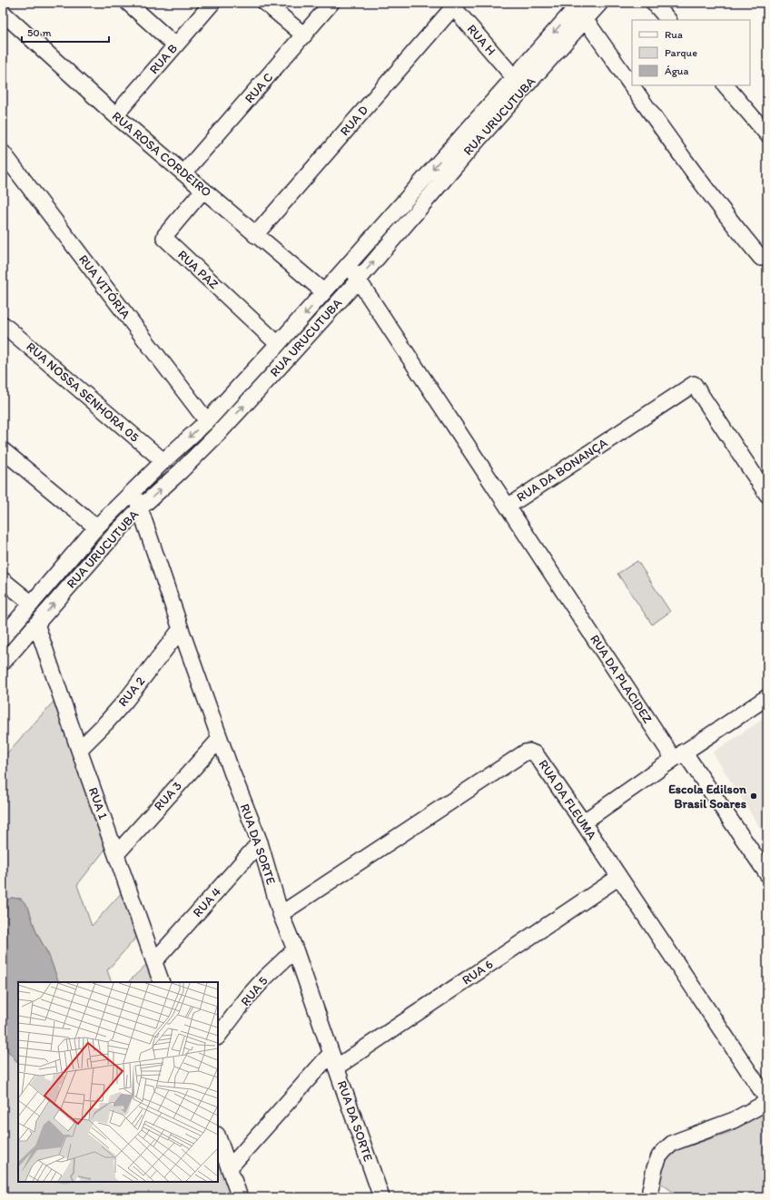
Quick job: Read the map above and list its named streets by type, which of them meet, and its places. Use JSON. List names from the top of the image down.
{
  "streets": {
    "street": [
      "RUA H",
      "RUA B",
      "RUA C",
      "RUA URUCUTUBA",
      "RUA D",
      "RUA ROSA CORDEIRO",
      "RUA PAZ",
      "RUA VITÓRIA",
      "RUA NOSSA SENHORA 05",
      "RUA DA BONANÇA",
      "RUA DA PLACIDEZ",
      "RUA 2",
      "RUA 3",
      "RUA DA FLEUMA",
      "RUA 1",
      "RUA DA SORTE",
      "RUA 4",
      "RUA 6",
      "RUA 5"
    ]
  },
  "crossings": [
    ["RUA H", "RUA URUCUTUBA"],
    ["RUA H", "RUA D"],
    ["RUA B", "RUA ROSA CORDEIRO"],
    ["RUA C", "RUA ROSA CORDEIRO"],
    ["RUA URUCUTUBA", "RUA ROSA CORDEIRO"],
    ["RUA URUCUTUBA", "RUA PAZ"],
    ["RUA URUCUTUBA", "RUA VITÓRIA"],
    ["RUA URUCUTUBA", "RUA NOSSA SENHORA 05"],
    ["RUA URUCUTUBA", "RUA DA BONANÇA"],
    ["RUA URUCUTUBA", "RUA 1"],
    ["RUA URUCUTUBA", "RUA DA SORTE"],
    ["RUA D", "RUA ROSA CORDEIRO"],
    ["RUA ROSA CORDEIRO", "RUA PAZ"],
    ["RUA DA BONANÇA", "RUA DA PLACIDEZ"],
    ["RUA 2", "RUA 1"],
    ["RUA 2", "RUA DA SORTE"],
    ["RUA 3", "RUA 1"],
    ["RUA 3", "RUA DA SORTE"],
    ["RUA DA FLEUMA", "RUA DA SORTE"],
    ["RUA DA FLEUMA", "RUA 6"],
    ["RUA 1", "RUA 4"],
    ["RUA DA SORTE", "RUA 4"],
    ["RUA DA SORTE", "RUA 6"],
    ["RUA DA SORTE", "RUA 5"]
  ],
  "places": ["Escola Edilson Brasil Soares"],
  "legend": ["Rua", "Parque", "Água"],
  "scale_bar": "50 m"
}
